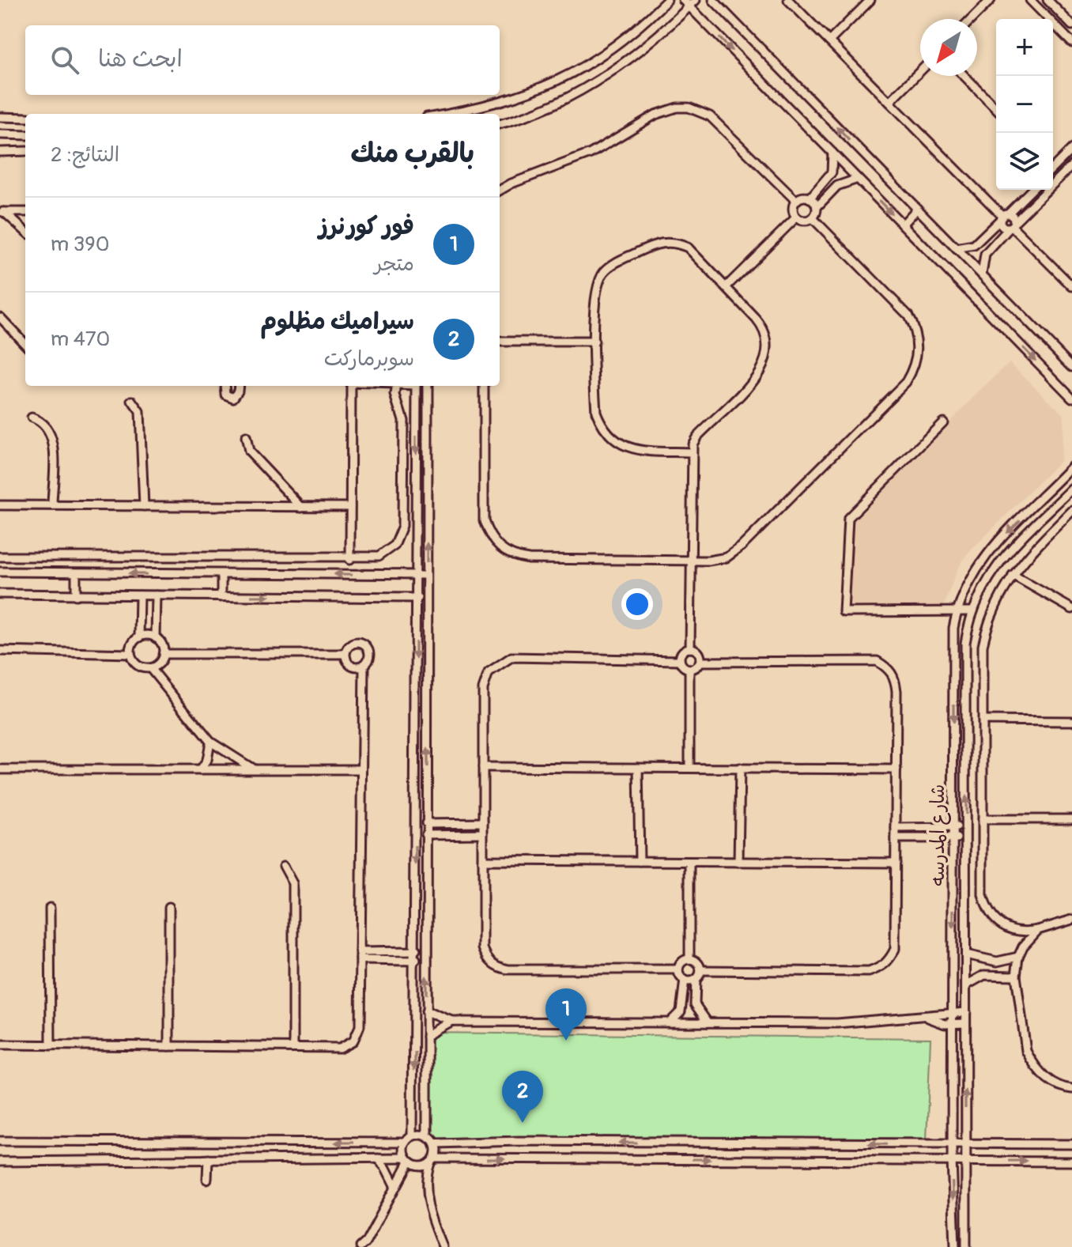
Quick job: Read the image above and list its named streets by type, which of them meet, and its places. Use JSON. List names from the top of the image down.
{
  "streets": {
    "street": ["شارع المدرسه"]
  },
  "north": "bottom left",
  "page": {
    "map_buttons": ["+", "−"],
    "search": "ابحث هنا",
    "heading": ["بالقرب منك", "النتائج: 2"],
    "list": [
      {
        "mark": "1",
        "name": "فور كورنرز",
        "note": "متجر",
        "value": "390 m"
      },
      {
        "mark": "2",
        "name": "سيراميك مظلوم",
        "note": "سوبرماركت",
        "value": "470 m"
      }
    ],
    "pins": ["1", "2"]
  }
}
